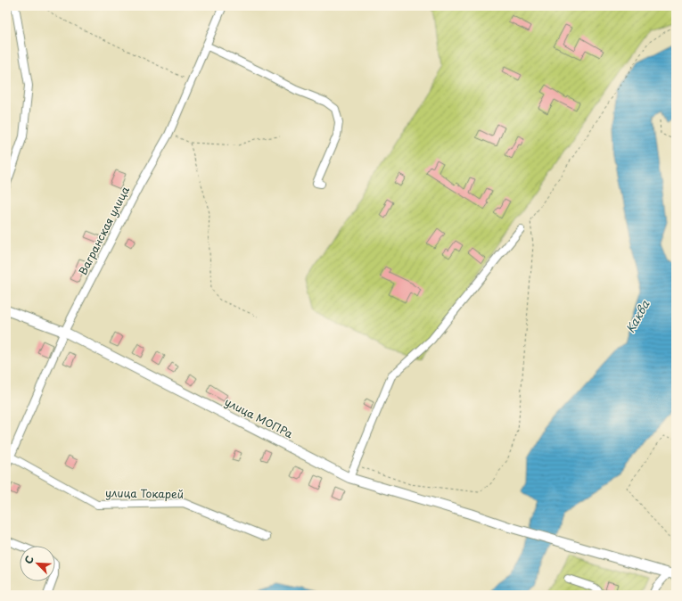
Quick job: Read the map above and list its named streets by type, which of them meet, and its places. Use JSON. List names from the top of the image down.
{
  "streets": {
    "main road": ["улица МОПРа"],
    "street": ["Вагранская улица", "улица Токарей"]
  },
  "crossings": [
    ["Вагранская улица", "улица МОПРа"],
    ["Вагранская улица", "улица Токарей"]
  ],
  "water": ["Каква"],
  "north": "top left"
}
